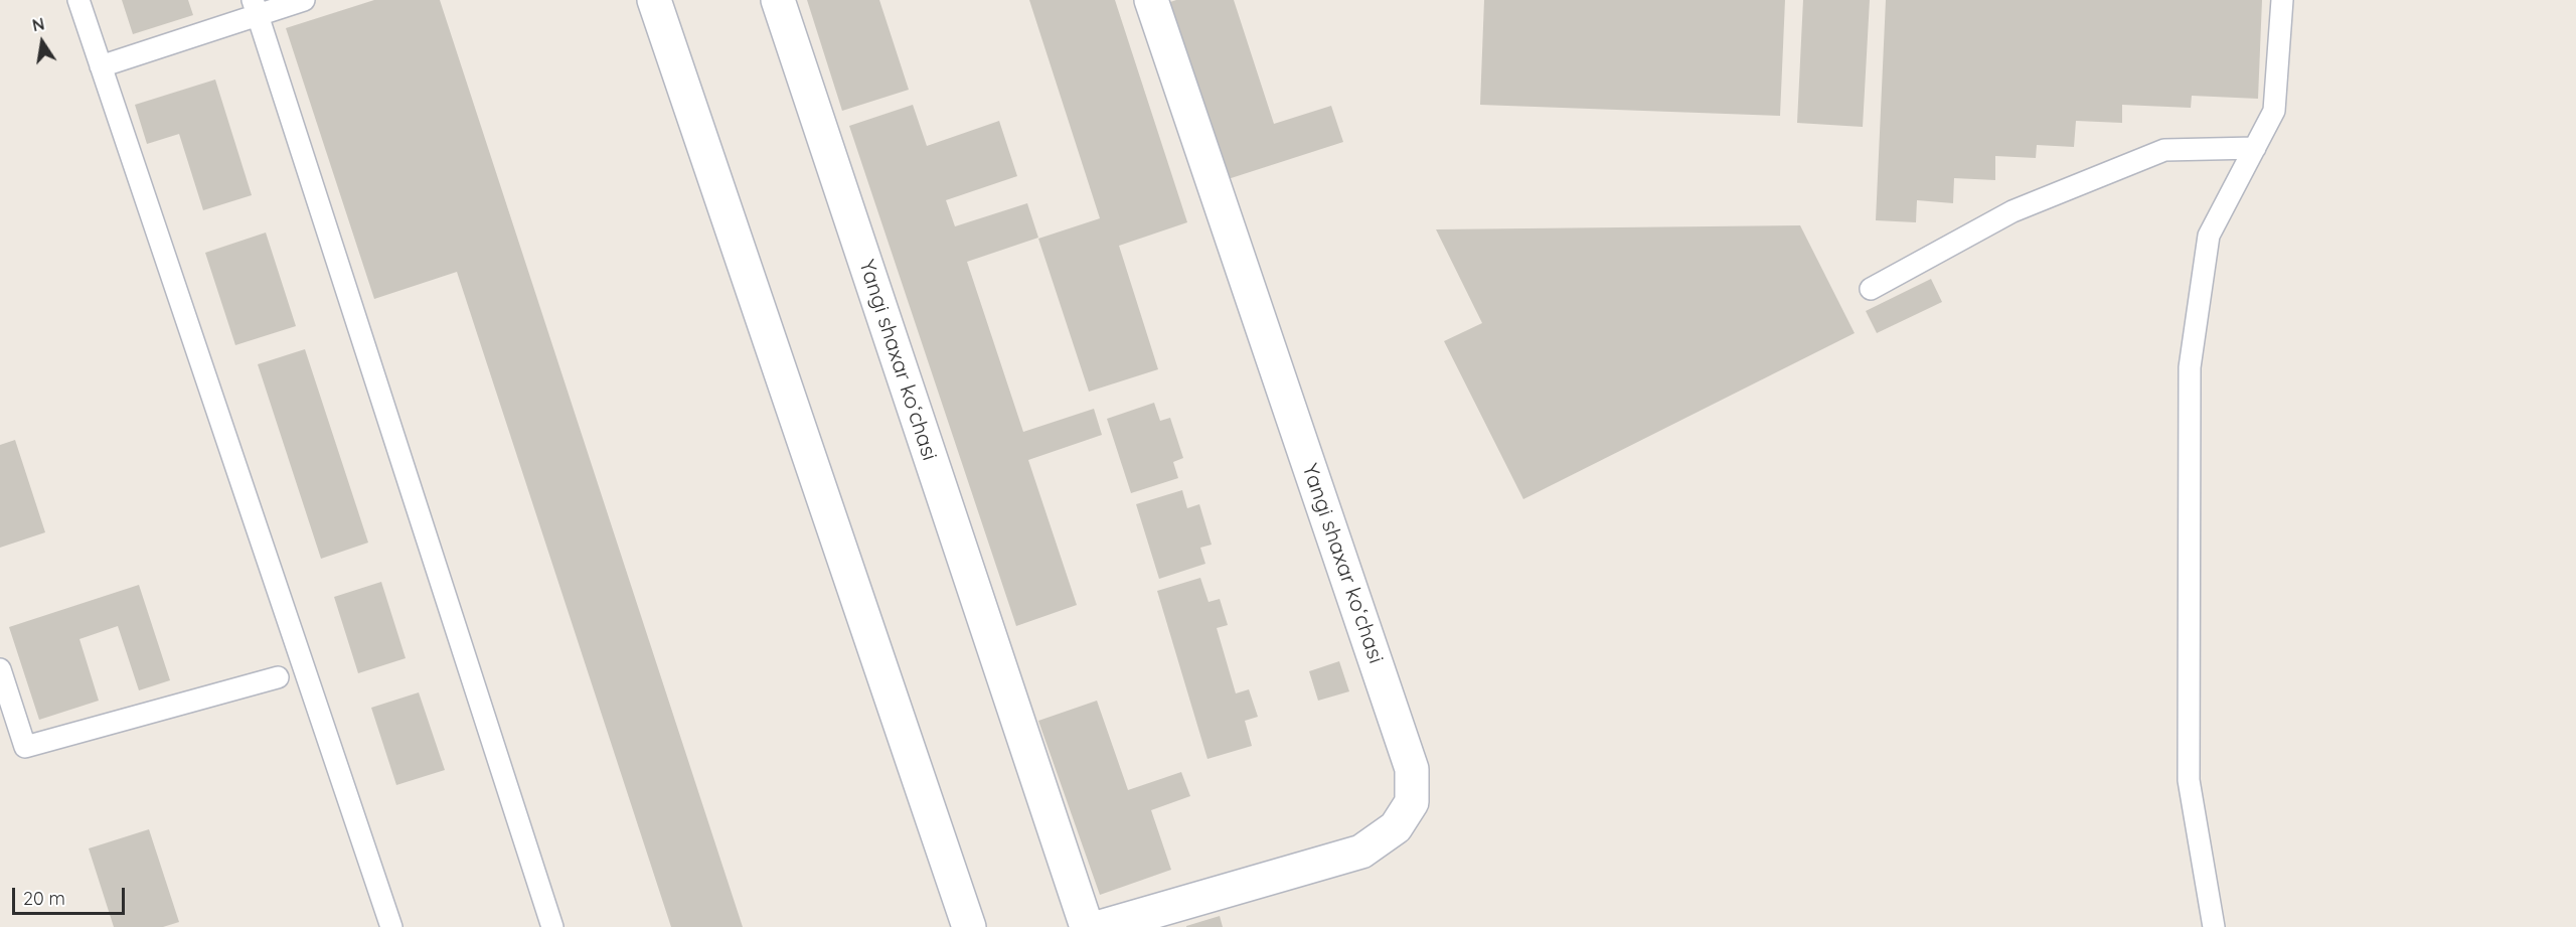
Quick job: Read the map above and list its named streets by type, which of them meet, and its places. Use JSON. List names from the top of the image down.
{
  "streets": {
    "street": ["Yangi shaxar koʻchasi"]
  },
  "scale_bar": "20 m",
  "north": "top"
}
